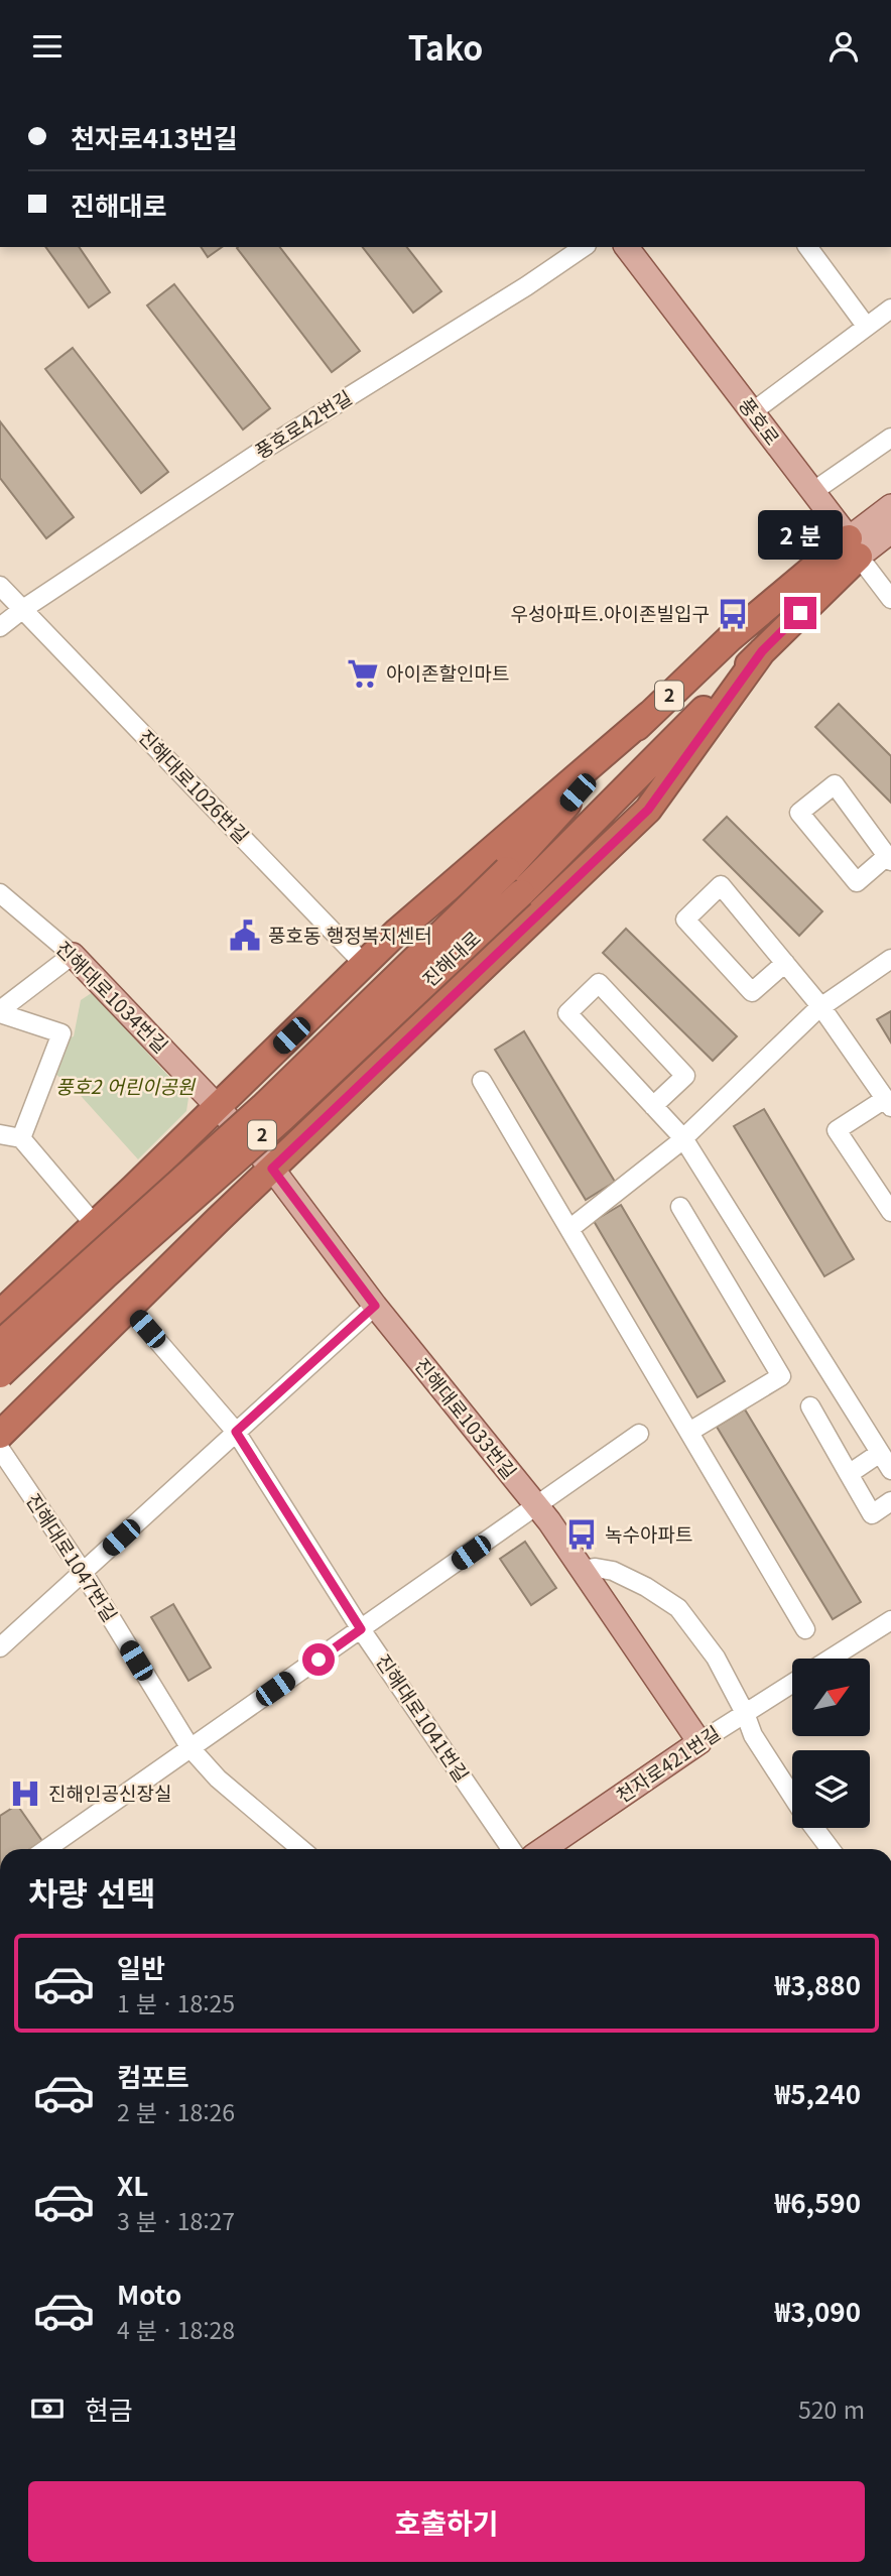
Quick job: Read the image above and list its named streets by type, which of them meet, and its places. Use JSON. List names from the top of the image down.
{
  "streets": {
    "highway": ["2", "진해대로"],
    "main road": [
      "풍호로",
      "진해대로1034번길",
      "진해대로1033번길",
      "천자로421번길"
    ],
    "street": [
      "풍호로42번길",
      "진해대로1026번길",
      "진해대로1047번길",
      "진해대로1041번길"
    ]
  },
  "crossings": [
    ["풍호로", "진해대로"],
    ["풍호로42번길", "진해대로1026번길"],
    ["진해대로1034번길", "진해대로1033번길"],
    ["진해대로1033번길", "천자로421번길"]
  ],
  "parks": ["풍호2 어린이공원"],
  "places": {
    "bus stop": ["우성아파트.아이존빌입구", "녹수아파트"],
    "supermarket": ["아이존할인마트"],
    "public building": ["풍호동 행정복지센터"],
    "hospital": ["진해인공신장실"]
  },
  "north": "top right",
  "page": {
    "header": "Tako",
    "banner": ["천자로413번길", "진해대로"],
    "bubble": "2 분",
    "heading": "차량 선택",
    "list": [
      {
        "name": "일반",
        "note": "1 분 · 18:25",
        "value": "₩3,880"
      },
      {
        "name": "컴포트",
        "note": "2 분 · 18:26",
        "value": "₩5,240"
      },
      {
        "name": "XL",
        "note": "3 분 · 18:27",
        "value": "₩6,590"
      },
      {
        "name": "Moto",
        "note": "4 분 · 18:28",
        "value": "₩3,090"
      }
    ],
    "pay": ["현금", "520 m"],
    "buttons": "호출하기"
  }
}
